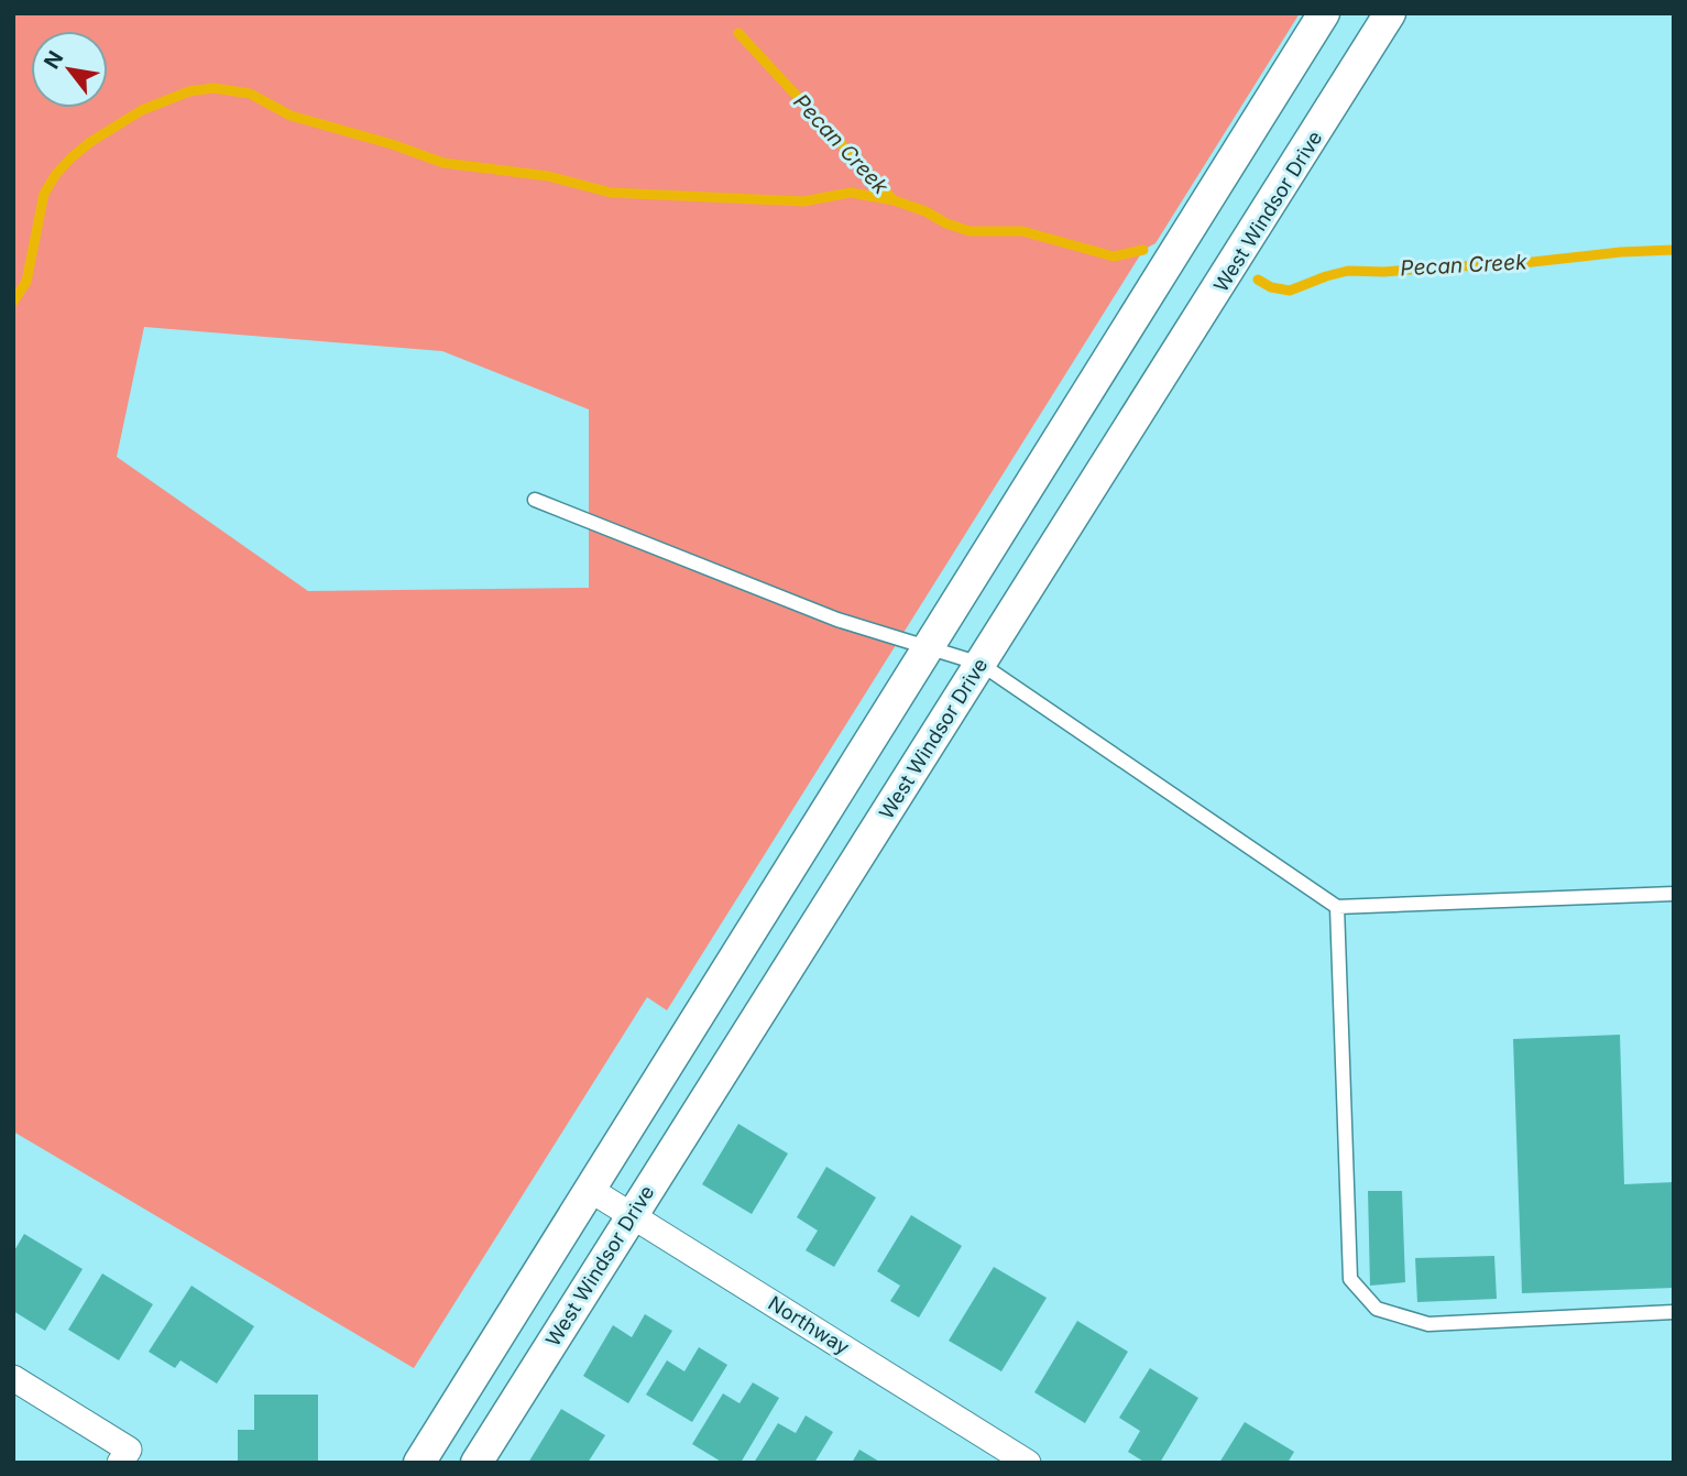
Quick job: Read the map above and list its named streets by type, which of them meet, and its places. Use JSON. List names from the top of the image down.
{
  "streets": {
    "street": ["West Windsor Drive", "Northway"]
  },
  "crossings": [
    ["West Windsor Drive", "Northway"]
  ],
  "water": ["Pecan Creek"],
  "north": "top left"
}
